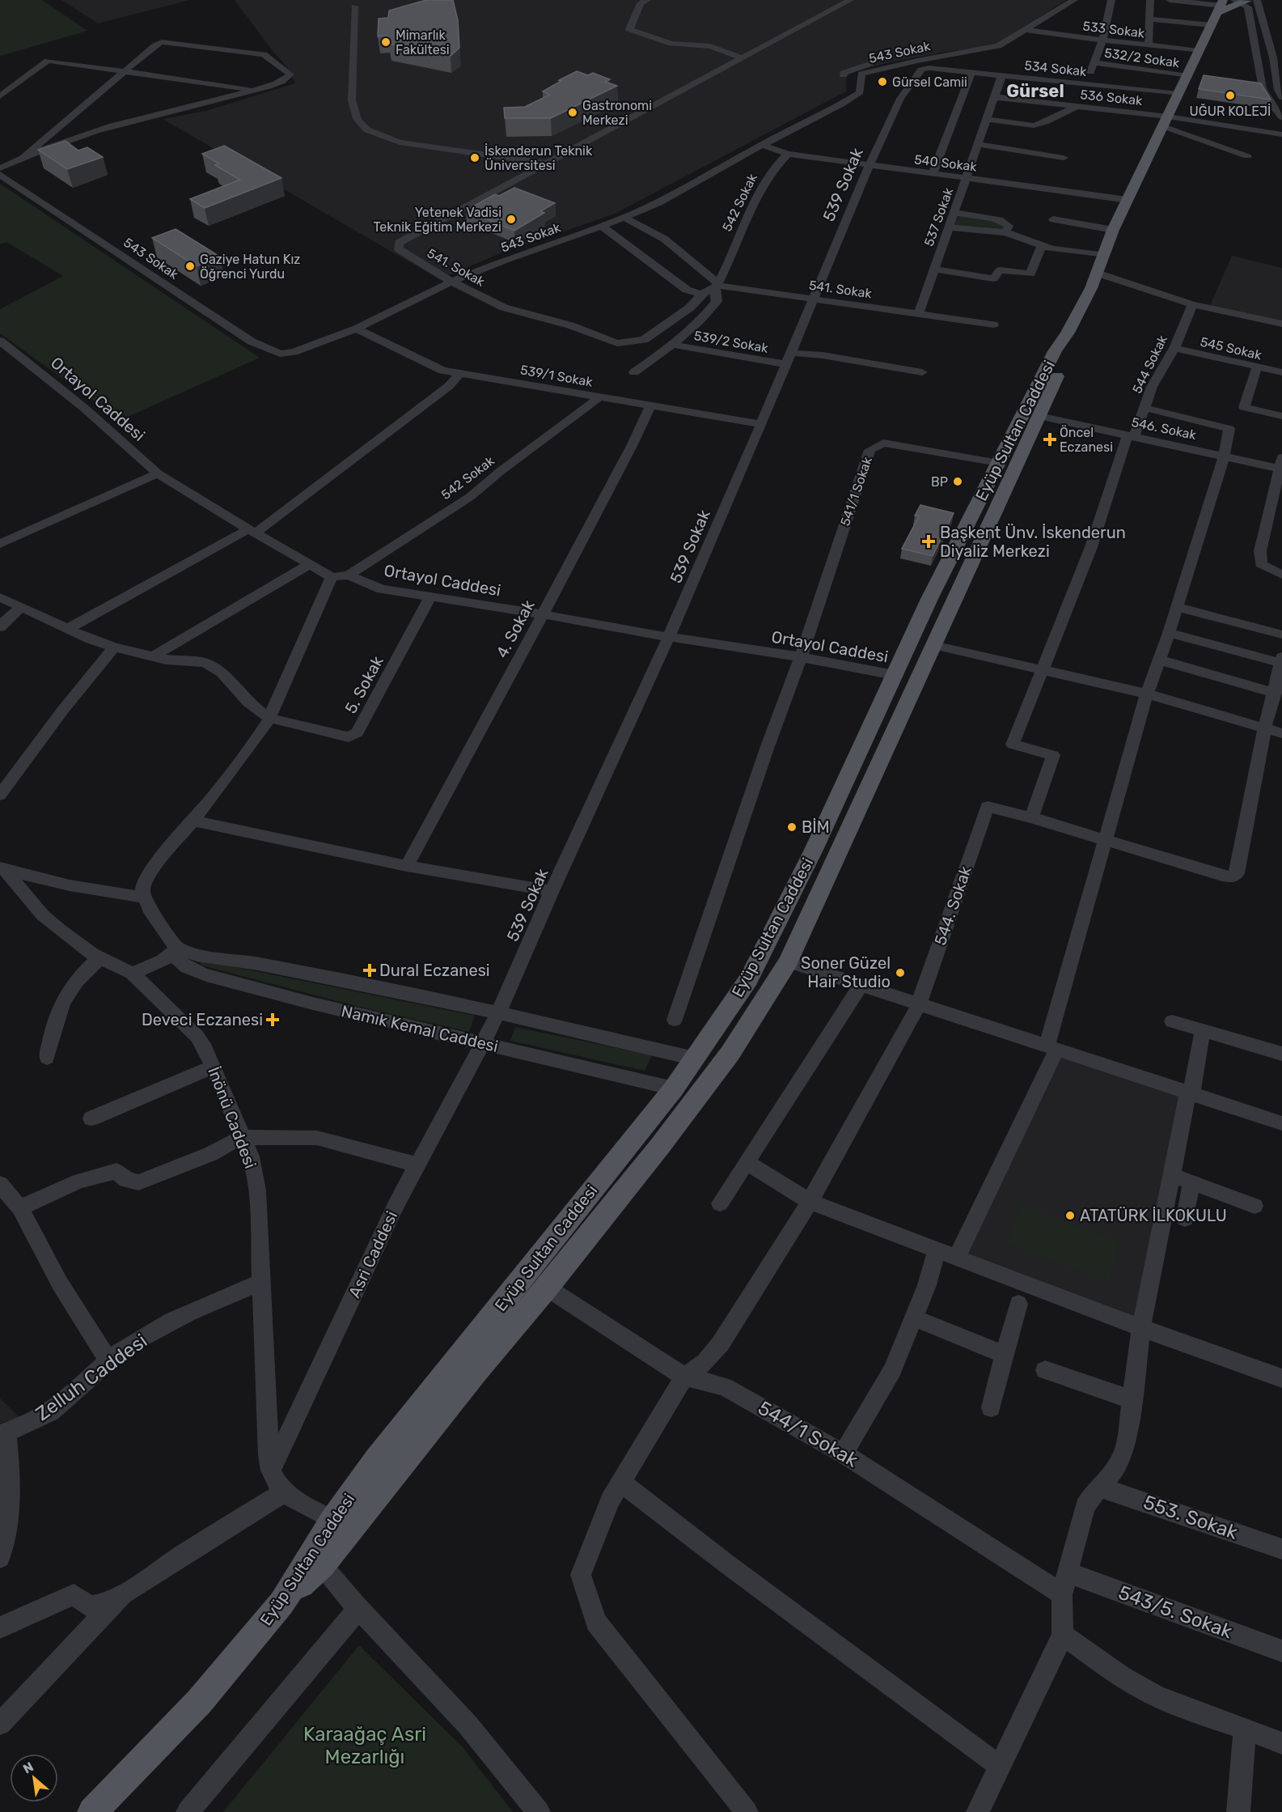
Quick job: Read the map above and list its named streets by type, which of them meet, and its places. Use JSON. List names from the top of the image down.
{
  "streets": {
    "main road": ["Eyüp Sultan Caddesi"],
    "street": [
      "533 Sokak",
      "543 Sokak",
      "532/2 Sokak",
      "534 Sokak",
      "536 Sokak",
      "540 Sokak",
      "539 Sokak",
      "542 Sokak",
      "537 Sokak",
      "541. Sokak",
      "539/2 Sokak",
      "545 Sokak",
      "544 Sokak",
      "539/1 Sokak",
      "Ortayol Caddesi",
      "546. Sokak",
      "541/1 Sokak",
      "4. Sokak",
      "5. Sokak",
      "544. Sokak",
      "Namık Kemal Caddesi",
      "İnönü Caddesi",
      "Asri Caddesi",
      "Zelluh Caddesi",
      "544/1 Sokak",
      "553. Sokak",
      "543/5. Sokak"
    ]
  },
  "crossings": [
    ["533 Sokak", "543 Sokak"],
    ["533 Sokak", "Eyüp Sultan Caddesi"],
    ["543 Sokak", "534 Sokak"],
    ["543 Sokak", "540 Sokak"],
    ["543 Sokak", "539 Sokak"],
    ["543 Sokak", "541. Sokak"],
    ["543 Sokak", "539/1 Sokak"],
    ["532/2 Sokak", "Eyüp Sultan Caddesi"],
    ["534 Sokak", "539 Sokak"],
    ["534 Sokak", "537 Sokak"],
    ["534 Sokak", "Eyüp Sultan Caddesi"],
    ["536 Sokak", "537 Sokak"],
    ["536 Sokak", "Eyüp Sultan Caddesi"],
    ["540 Sokak", "539 Sokak"],
    ["540 Sokak", "542 Sokak"],
    ["540 Sokak", "537 Sokak"],
    ["540 Sokak", "Eyüp Sultan Caddesi"],
    ["539 Sokak", "541. Sokak"],
    ["539 Sokak", "539/2 Sokak"],
    ["539 Sokak", "539/1 Sokak"],
    ["539 Sokak", "Ortayol Caddesi"],
    ["539 Sokak", "Namık Kemal Caddesi"],
    ["539 Sokak", "Asri Caddesi"],
    ["542 Sokak", "541. Sokak"],
    ["542 Sokak", "539/2 Sokak"],
    ["542 Sokak", "539/1 Sokak"],
    ["542 Sokak", "Ortayol Caddesi"],
    ["537 Sokak", "541. Sokak"],
    ["545 Sokak", "544 Sokak"],
    ["544 Sokak", "546. Sokak"],
    ["539/1 Sokak", "4. Sokak"],
    ["Ortayol Caddesi", "Eyüp Sultan Caddesi"],
    ["Ortayol Caddesi", "541/1 Sokak"],
    ["Ortayol Caddesi", "4. Sokak"],
    ["Ortayol Caddesi", "5. Sokak"],
    ["Eyüp Sultan Caddesi", "541/1 Sokak"],
    ["Eyüp Sultan Caddesi", "Namık Kemal Caddesi"],
    ["Eyüp Sultan Caddesi", "İnönü Caddesi"],
    ["544. Sokak", "544/1 Sokak"],
    ["Namık Kemal Caddesi", "Asri Caddesi"],
    ["İnönü Caddesi", "Asri Caddesi"],
    ["İnönü Caddesi", "Zelluh Caddesi"]
  ],
  "districts": ["Gürsel"],
  "parks": ["Karaağaç Asri Mezarlığı"],
  "places": {
    "other": [
      "Mimarlık Fakültesi",
      "Gürsel Camii",
      "UĞUR KOLEJİ",
      "Gastronomi Merkezi",
      "İskenderun Teknik Üniversitesi",
      "Yetenek Vadisi Teknik Eğitim Merkezi",
      "Gaziye Hatun Kız Öğrenci Yurdu",
      "BP",
      "BİM",
      "Soner Güzel Hair Studio",
      "ATATÜRK İLKOKULU"
    ],
    "health": [
      "Öncel Eczanesi",
      "Başkent Ünv. İskenderun Diyaliz Merkezi",
      "Dural Eczanesi",
      "Deveci Eczanesi"
    ]
  },
  "north": "top left"
}
